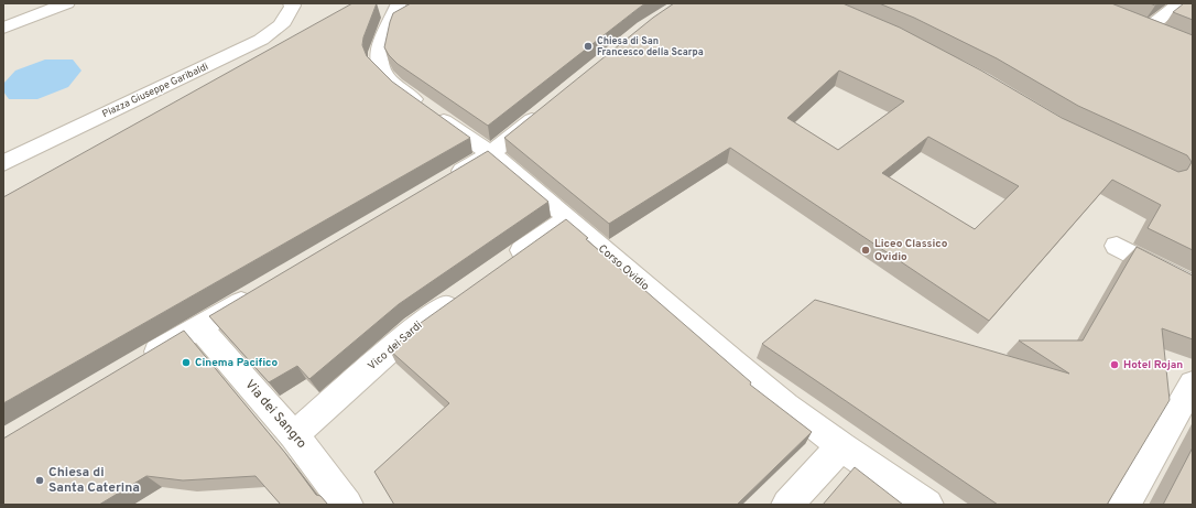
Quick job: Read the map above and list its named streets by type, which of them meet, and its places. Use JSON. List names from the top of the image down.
{
  "streets": {
    "street": [
      "Piazza Giuseppe Garibaldi",
      "Corso Ovidio",
      "Vico dei Sardi",
      "Via dei Sangro"
    ]
  },
  "crossings": [
    ["Vico dei Sardi", "Via dei Sangro"]
  ],
  "places": [
    "Chiesa di San Francesco della Scarpa",
    "Liceo Classico Ovidio",
    "Cinema Pacifico",
    "Hotel Rojan",
    "Chiesa di Santa Caterina"
  ]
}
